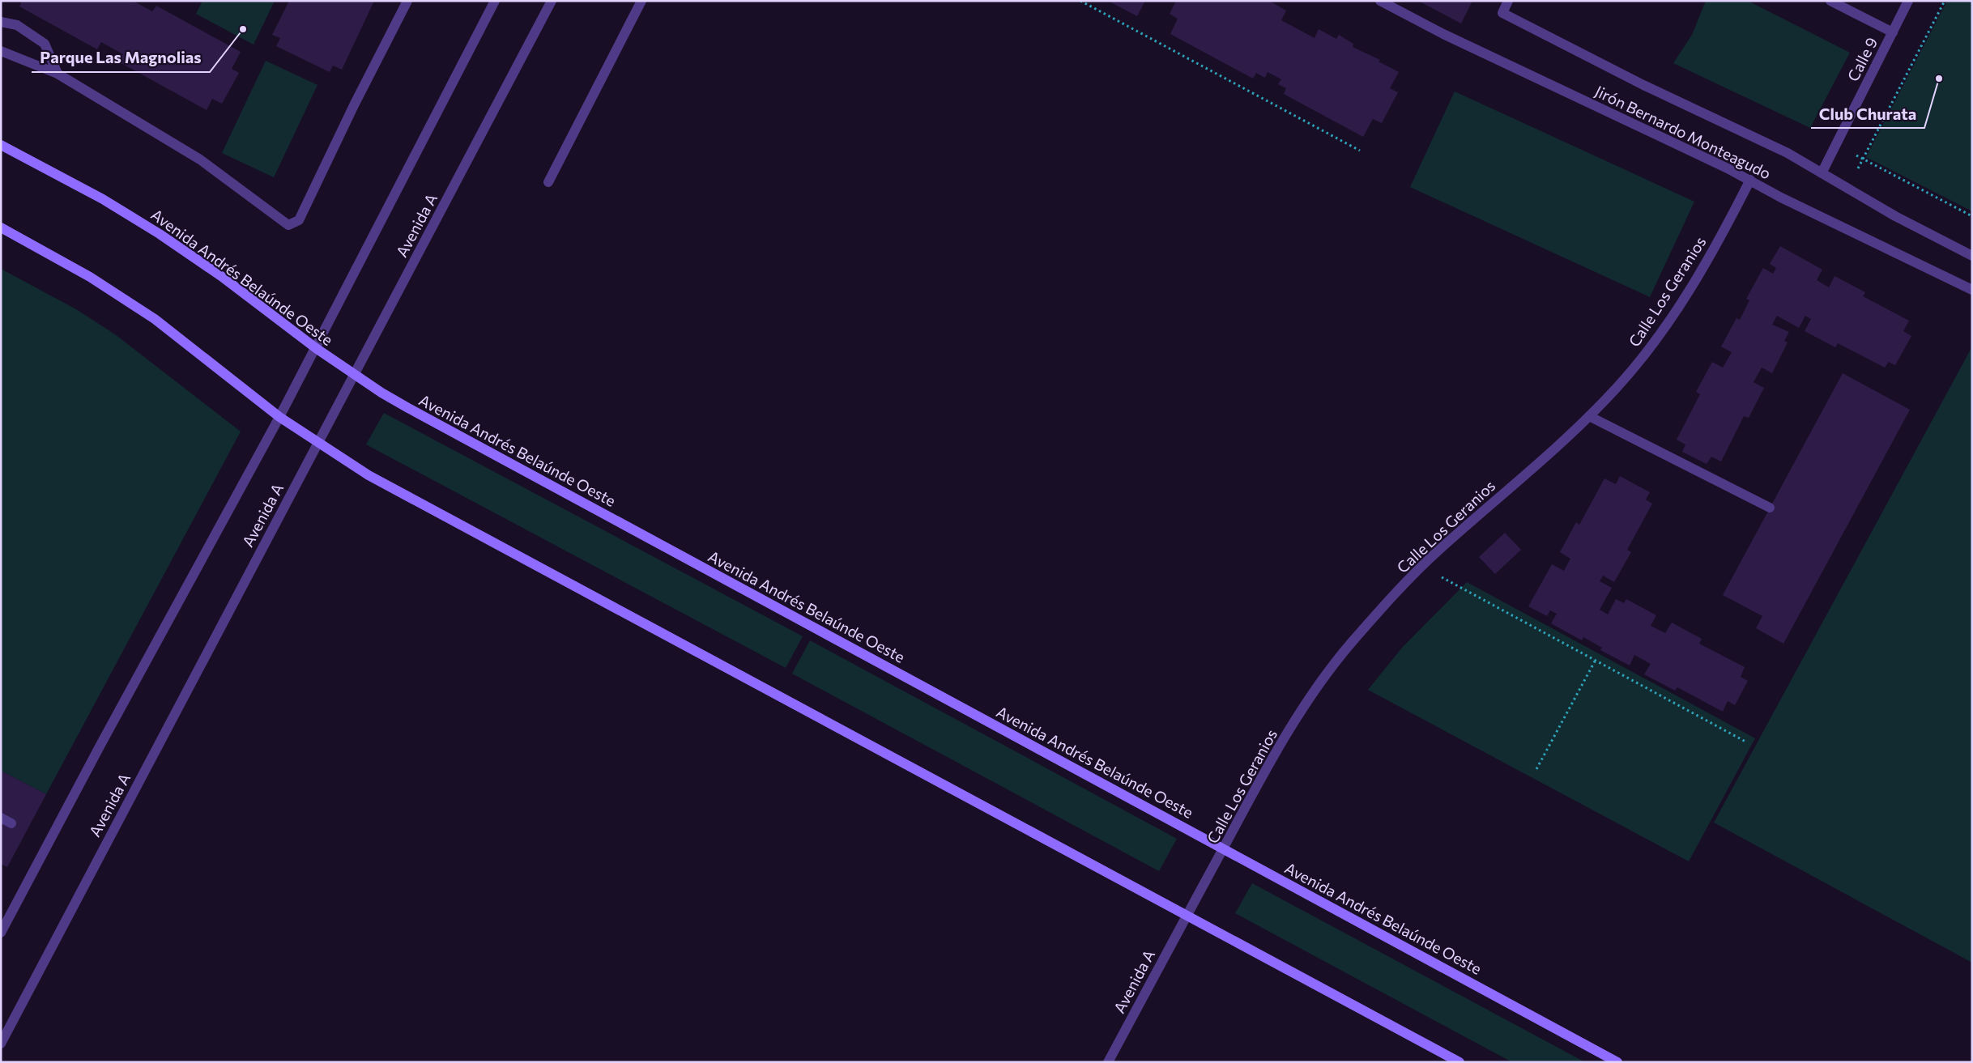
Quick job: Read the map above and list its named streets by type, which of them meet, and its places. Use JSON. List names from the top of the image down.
{
  "streets": {
    "street": [
      "Calle 9",
      "Jirón Bernardo Monteagudo",
      "Avenida A",
      "Avenida Andrés Belaúnde Oeste",
      "Calle Los Geranios"
    ]
  },
  "crossings": [
    ["Calle 9", "Jirón Bernardo Monteagudo"],
    ["Jirón Bernardo Monteagudo", "Calle Los Geranios"],
    ["Avenida A", "Avenida Andrés Belaúnde Oeste"],
    ["Avenida A", "Calle Los Geranios"],
    ["Avenida Andrés Belaúnde Oeste", "Calle Los Geranios"]
  ],
  "places": ["Parque Las Magnolias", "Club Churata"]
}
